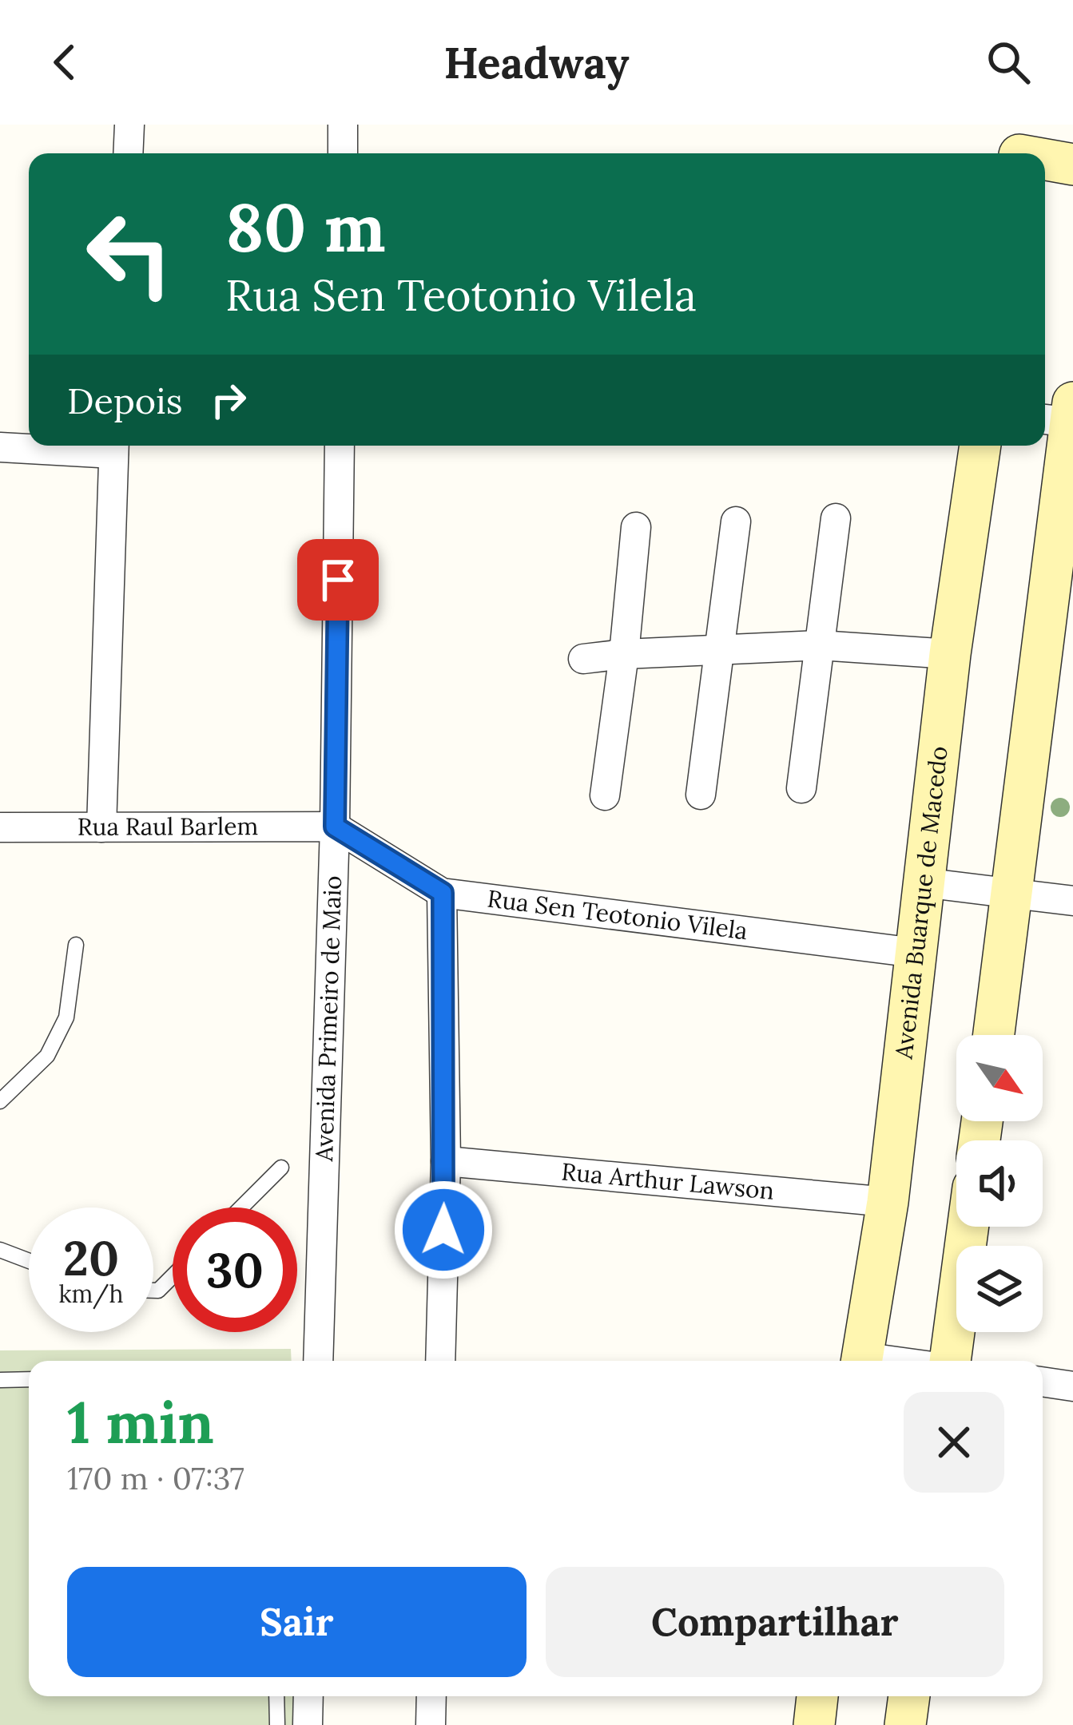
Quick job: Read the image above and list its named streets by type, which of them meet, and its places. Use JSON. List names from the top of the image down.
{
  "streets": {
    "main road": ["Avenida Buarque de Macedo"],
    "street": [
      "Rua Raul Barlem",
      "Rua Sen Teotonio Vilela",
      "Avenida Primeiro de Maio",
      "Rua Arthur Lawson"
    ]
  },
  "crossings": [
    ["Rua Raul Barlem", "Rua Sen Teotonio Vilela"],
    ["Rua Raul Barlem", "Avenida Primeiro de Maio"],
    ["Avenida Buarque de Macedo", "Rua Sen Teotonio Vilela"],
    ["Avenida Buarque de Macedo", "Rua Arthur Lawson"],
    ["Rua Sen Teotonio Vilela", "Avenida Primeiro de Maio"]
  ],
  "north": "bottom right",
  "page": {
    "header": "Headway",
    "turn": ["80 m", "Rua Sen Teotonio Vilela"],
    "then": "Depois",
    "speed": "20 km/h",
    "limit": "30",
    "heading": ["1 min", "170 m · 07:37"],
    "buttons": ["Sair", "Compartilhar"]
  }
}
